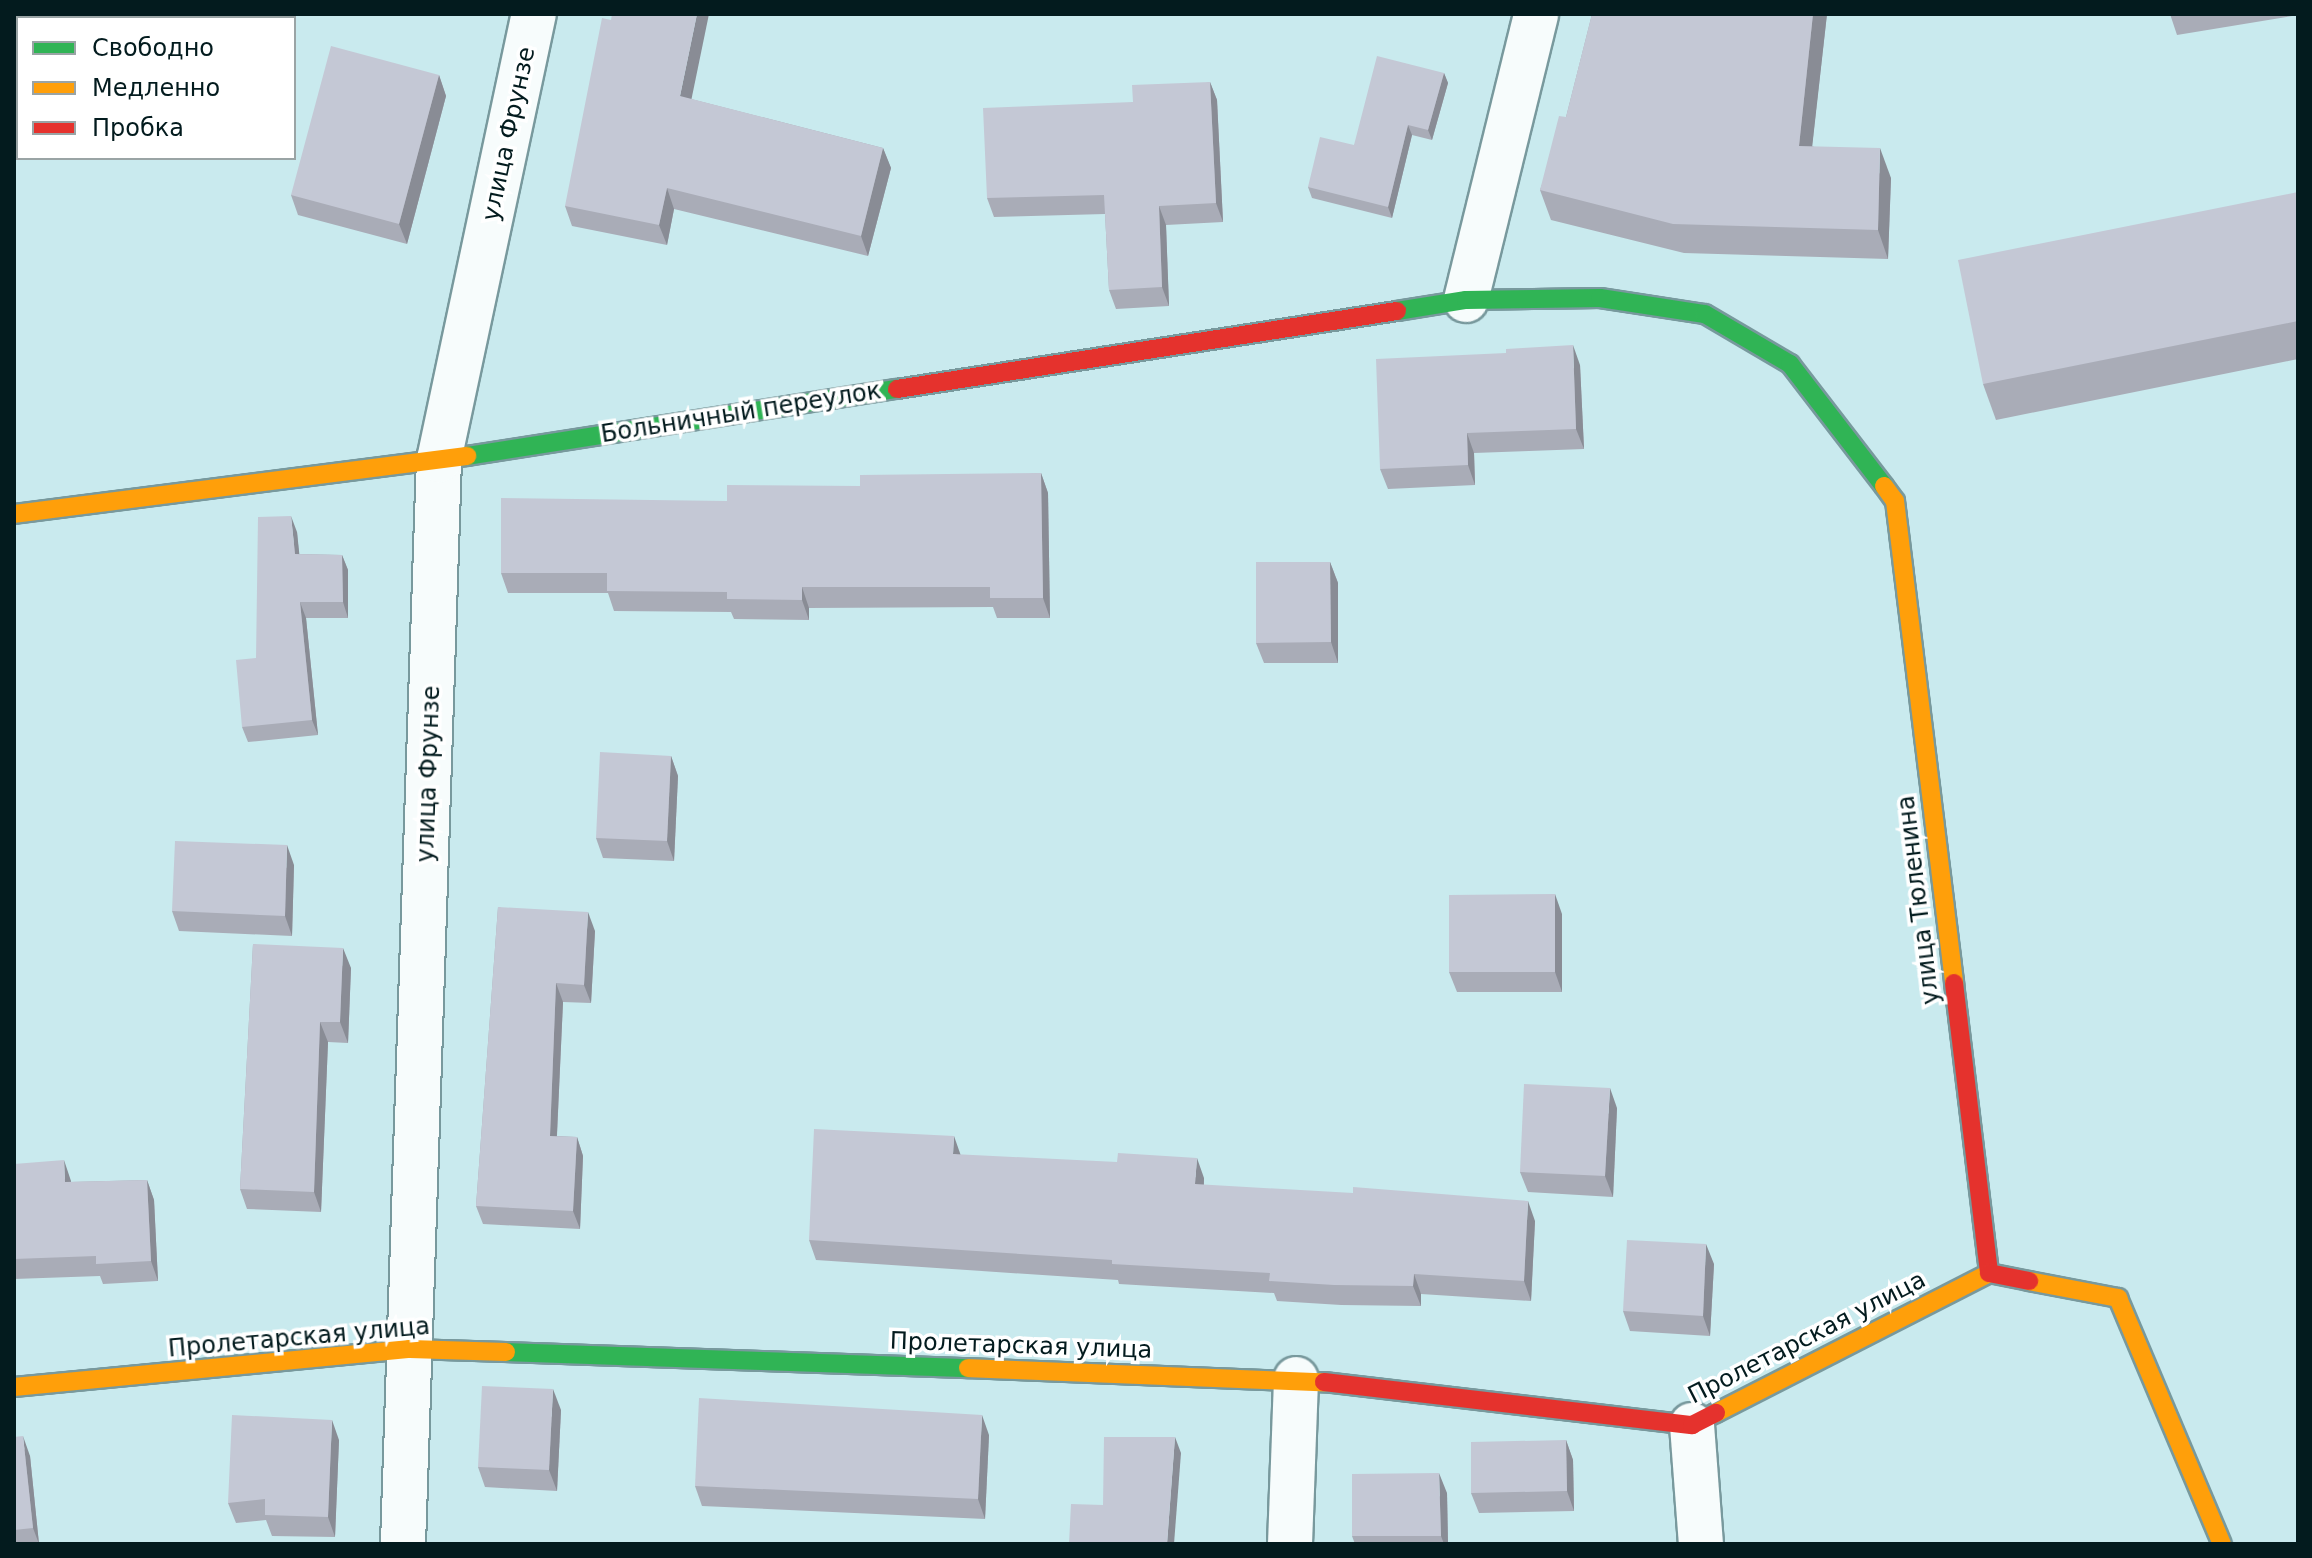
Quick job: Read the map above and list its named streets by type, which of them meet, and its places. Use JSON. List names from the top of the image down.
{
  "streets": {
    "street": [
      "улица Фрунзе",
      "Больничный переулок",
      "улица Тюленина",
      "Пролетарская улица"
    ]
  },
  "crossings": [
    ["улица Фрунзе", "Больничный переулок"],
    ["улица Фрунзе", "Пролетарская улица"],
    ["Больничный переулок", "улица Тюленина"],
    ["улица Тюленина", "Пролетарская улица"]
  ],
  "legend": ["Свободно", "Медленно", "Пробка"]
}
